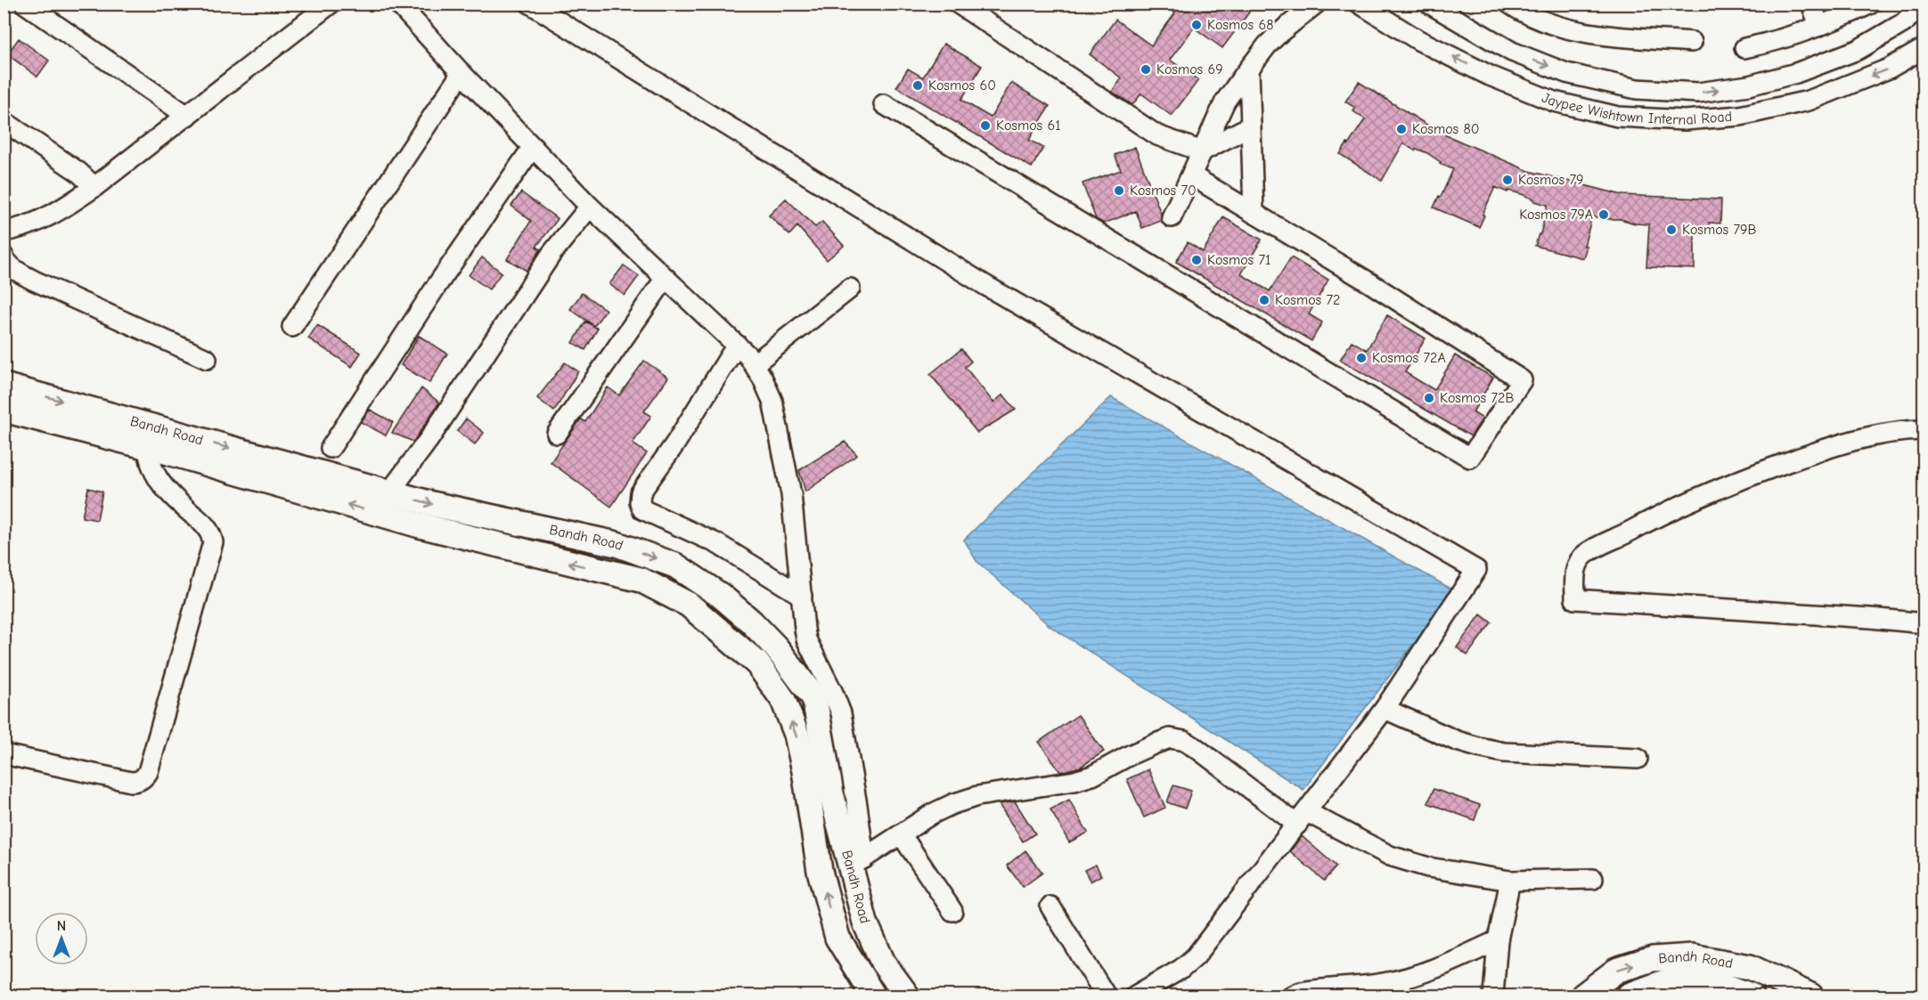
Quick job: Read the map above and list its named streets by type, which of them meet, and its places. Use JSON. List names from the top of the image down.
{
  "streets": {
    "main road": ["Bandh Road"],
    "street": ["Jaypee Wishtown Internal Road"]
  },
  "places": [
    "Kosmos 68",
    "Kosmos 69",
    "Kosmos 60",
    "Kosmos 61",
    "Kosmos 80",
    "Kosmos 79",
    "Kosmos 70",
    "Kosmos 79A",
    "Kosmos 79B",
    "Kosmos 71",
    "Kosmos 72",
    "Kosmos 72A",
    "Kosmos 72B"
  ],
  "north": "top"
}
